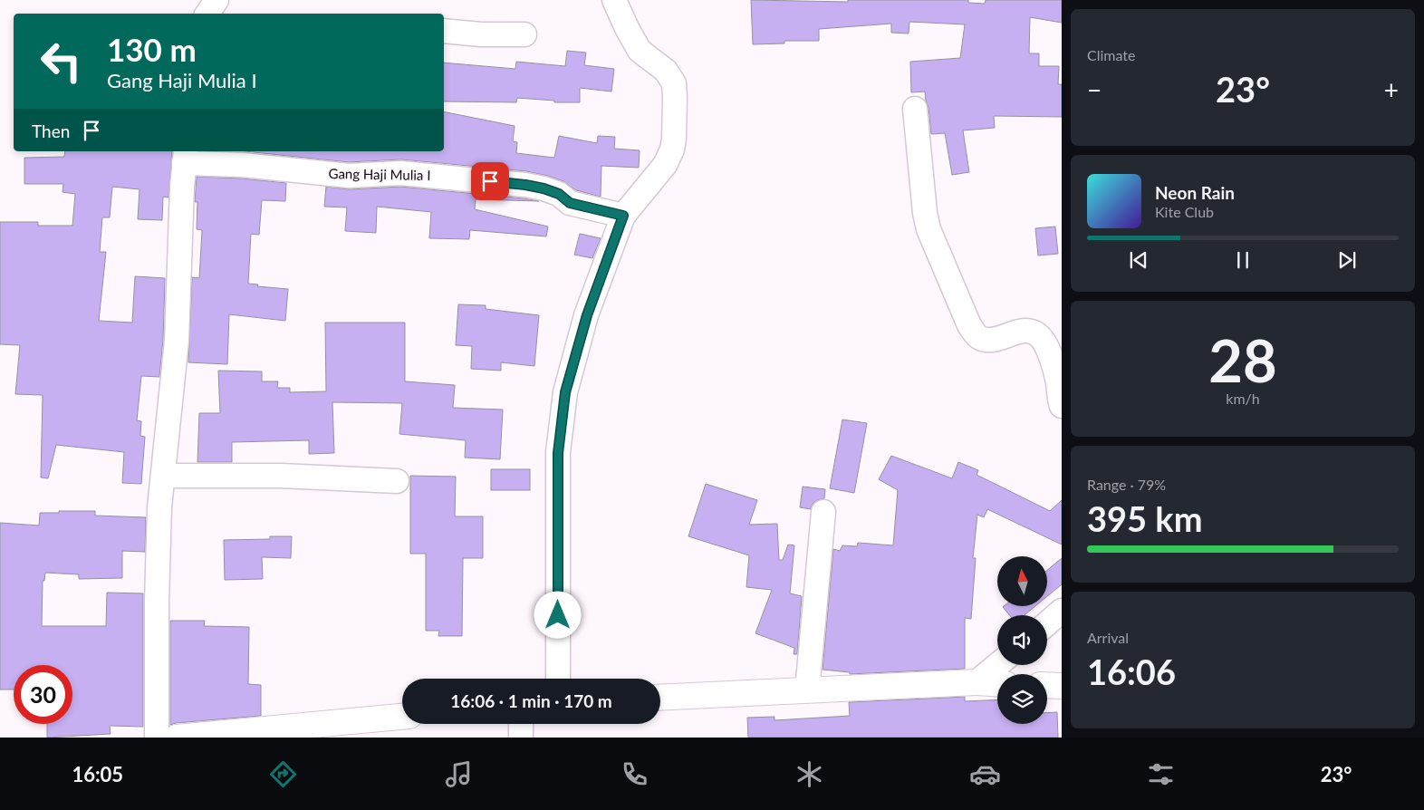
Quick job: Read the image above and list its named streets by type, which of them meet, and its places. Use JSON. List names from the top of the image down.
{
  "streets": {
    "street": ["Gang Haji Mulia I"]
  },
  "north": "top",
  "page": {
    "tile": [
      "Climate",
      ["28", "km/h"],
      ["Range · 79%", "395 km"],
      ["Arrival", "16:06"]
    ],
    "turn": ["130 m", "Gang Haji Mulia I"],
    "heat": ["−", "23°", "+"],
    "then": "Then",
    "song": ["Neon Rain", "Kite Club"],
    "limit": "30",
    "trip": "16:06 · 1 min · 170 m",
    "tabs": ["16:05", "23°"]
  }
}
